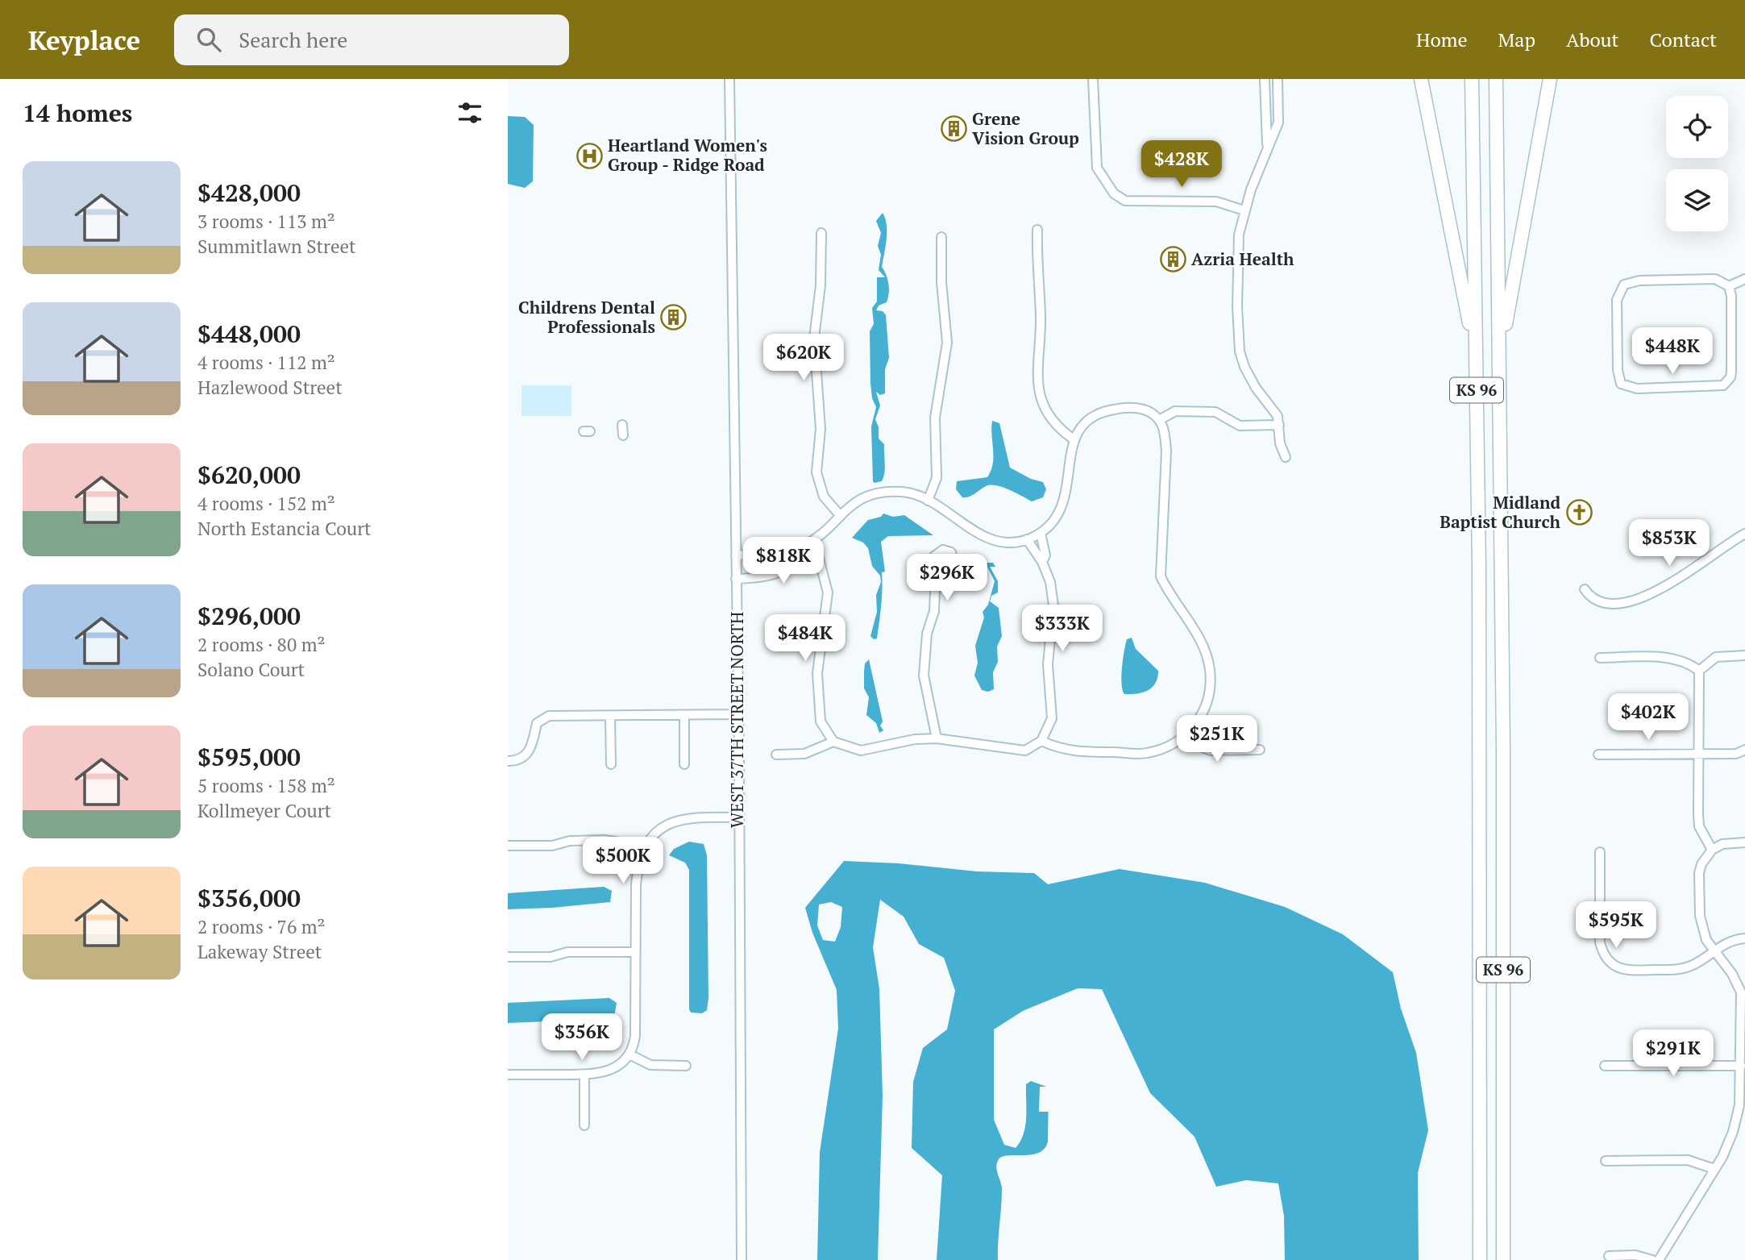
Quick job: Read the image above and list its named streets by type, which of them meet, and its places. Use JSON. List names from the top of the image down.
{
  "streets": {
    "highway": ["KS 96"],
    "street": ["WEST 37TH STREET NORTH"]
  },
  "places": {
    "building": ["Grene Vision Group", "Azria Health", "Childrens Dental Professionals"],
    "hospital": ["Heartland Women's Group - Ridge Road"],
    "church": ["Midland Baptist Church"]
  },
  "page": {
    "header": "Keyplace",
    "search": "Search here",
    "nav": [
      "Home",
      "Map",
      "About",
      "Contact"
    ],
    "heading": "14 homes",
    "price": [
      "$428K",
      "$448K",
      "$620K",
      "$853K",
      "$818K",
      "$296K",
      "$333K",
      "$484K",
      "$402K",
      "$251K",
      "$500K",
      "$595K",
      "$356K",
      "$291K"
    ],
    "list": [
      {
        "name": "$428,000",
        "note": "3 rooms · 113 m² · Summitlawn Street"
      },
      {
        "name": "$448,000",
        "note": "4 rooms · 112 m² · Hazlewood Street"
      },
      {
        "name": "$620,000",
        "note": "4 rooms · 152 m² · North Estancia Court"
      },
      {
        "name": "$296,000",
        "note": "2 rooms · 80 m² · Solano Court"
      },
      {
        "name": "$595,000",
        "note": "5 rooms · 158 m² · Kollmeyer Court"
      },
      {
        "name": "$356,000",
        "note": "2 rooms · 76 m² · Lakeway Street"
      }
    ]
  }
}
